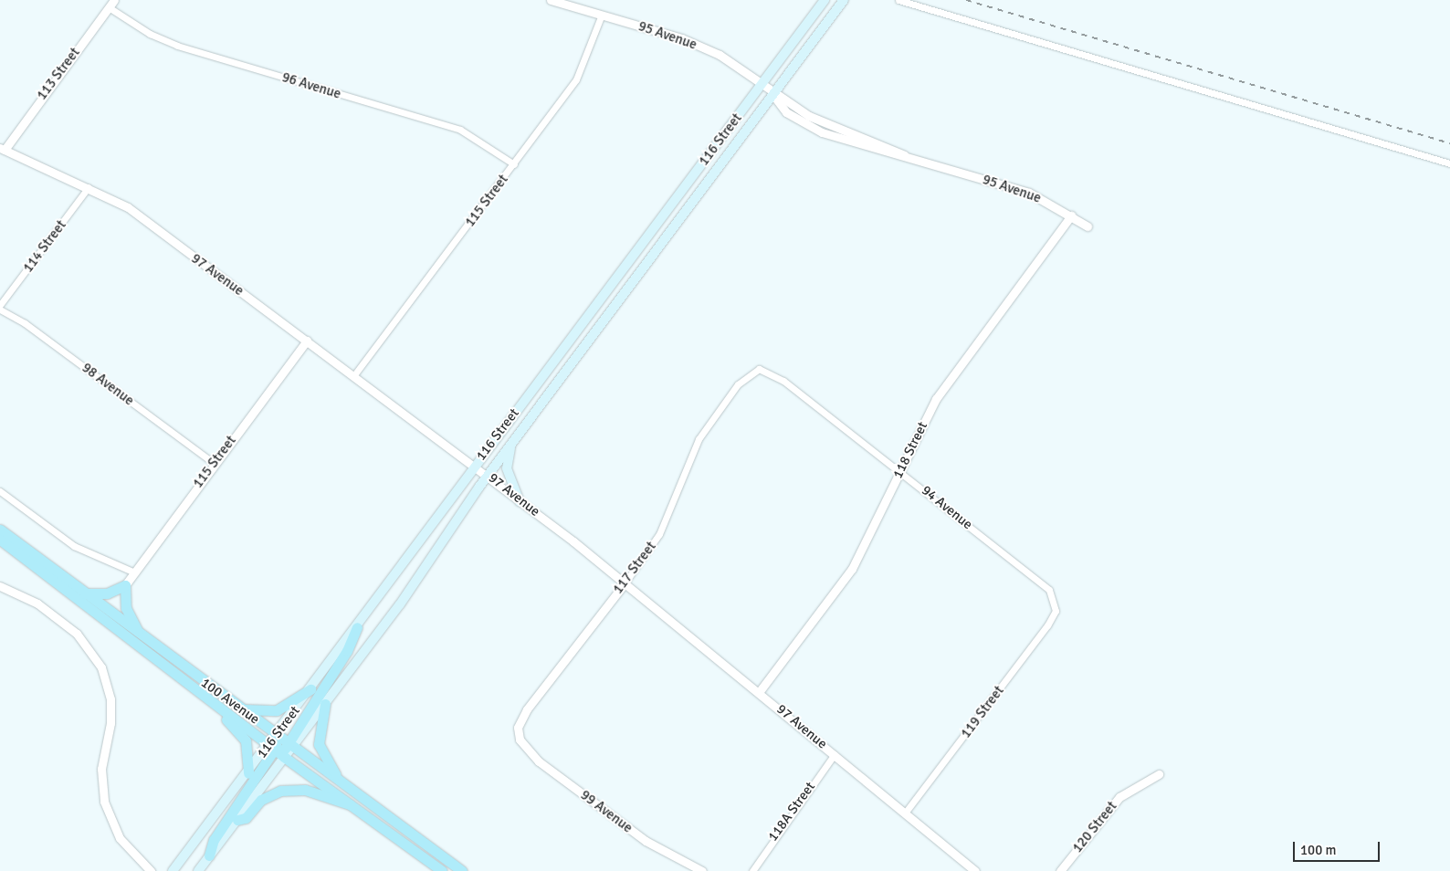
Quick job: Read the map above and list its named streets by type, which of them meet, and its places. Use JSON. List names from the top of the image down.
{
  "streets": {
    "main road": ["116 Street", "100 Avenue"],
    "street": [
      "95 Avenue",
      "113 Street",
      "96 Avenue",
      "115 Street",
      "114 Street",
      "97 Avenue",
      "98 Avenue",
      "118 Street",
      "94 Avenue",
      "117 Street",
      "119 Street",
      "99 Avenue",
      "118A Street",
      "120 Street"
    ]
  },
  "crossings": [
    ["95 Avenue", "116 Street"],
    ["95 Avenue", "115 Street"],
    ["95 Avenue", "118 Street"],
    ["113 Street", "96 Avenue"],
    ["113 Street", "97 Avenue"],
    ["96 Avenue", "115 Street"],
    ["116 Street", "97 Avenue"],
    ["116 Street", "100 Avenue"],
    ["115 Street", "97 Avenue"],
    ["115 Street", "98 Avenue"],
    ["114 Street", "97 Avenue"],
    ["97 Avenue", "118 Street"],
    ["97 Avenue", "117 Street"],
    ["97 Avenue", "119 Street"],
    ["97 Avenue", "118A Street"],
    ["118 Street", "94 Avenue"],
    ["94 Avenue", "117 Street"],
    ["94 Avenue", "119 Street"],
    ["117 Street", "99 Avenue"]
  ],
  "scale_bar": "100 m"
}
